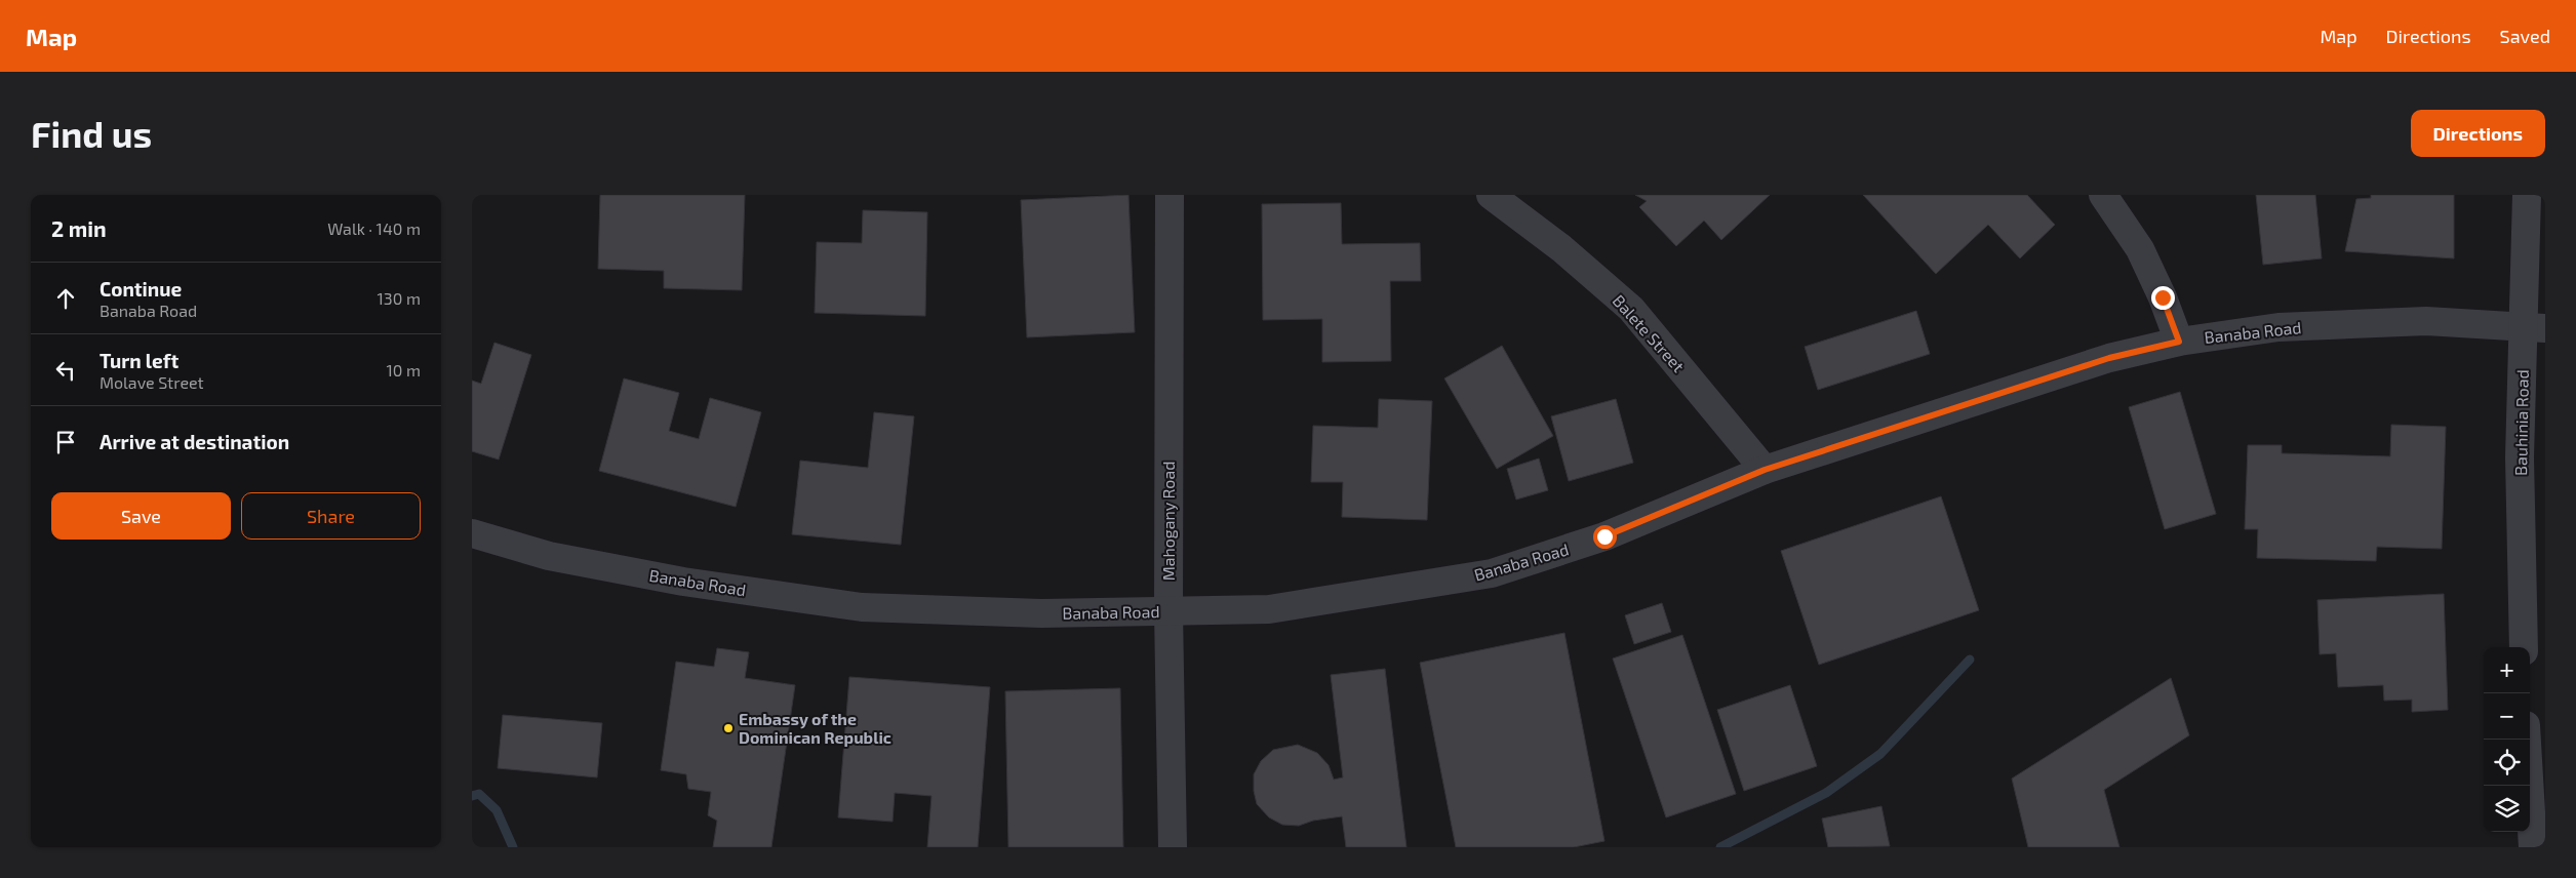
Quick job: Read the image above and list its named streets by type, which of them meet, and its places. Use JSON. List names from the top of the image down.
{
  "streets": {
    "street": [
      "Banaba Road",
      "Balete Street",
      "Bauhinia Road",
      "Mahogany Road"
    ]
  },
  "crossings": [
    ["Banaba Road", "Balete Street"],
    ["Banaba Road", "Bauhinia Road"],
    ["Banaba Road", "Mahogany Road"]
  ],
  "places": ["Embassy of the Dominican Republic"],
  "page": {
    "header": "Map",
    "nav": ["Map", "Directions", "Saved"],
    "buttons": [
      "Directions",
      ["Save", "Share"]
    ],
    "title": "Find us",
    "heading": ["2 min", "Walk · 140 m"],
    "list": [
      ["Continue", "Banaba Road", "130 m"],
      ["Turn left", "Molave Street", "10 m"],
      "Arrive at destination"
    ],
    "map_buttons": ["+", "−"]
  }
}
